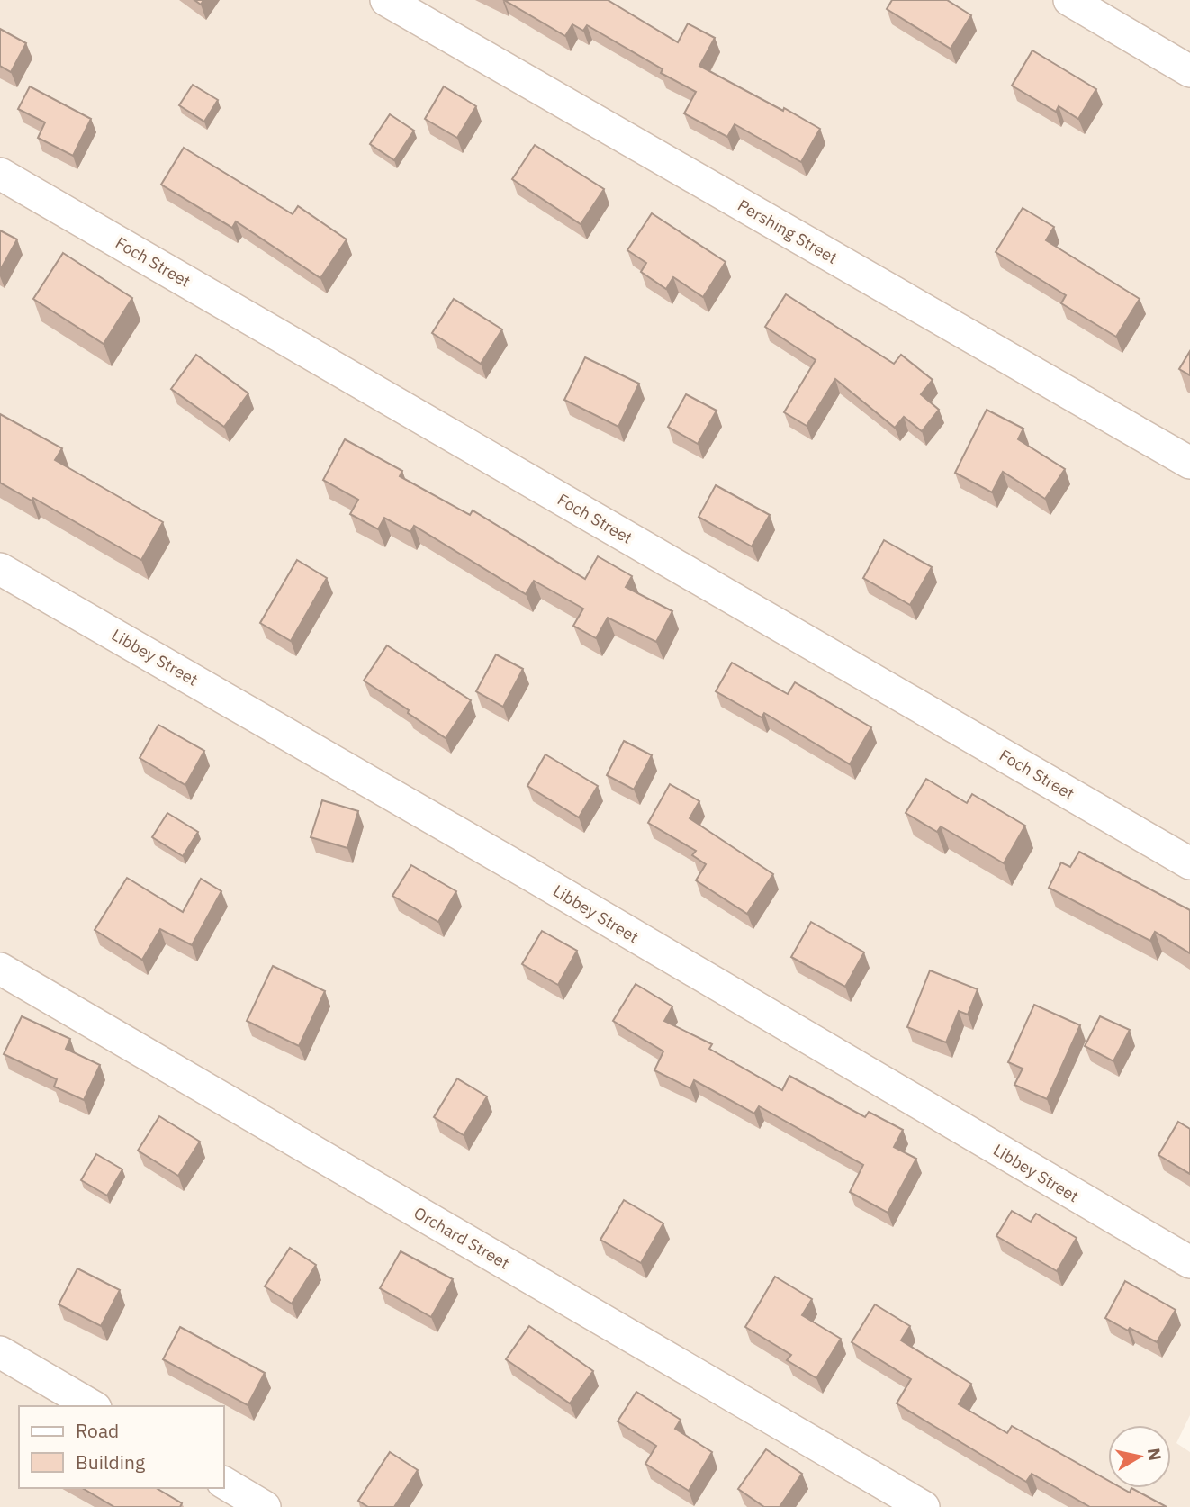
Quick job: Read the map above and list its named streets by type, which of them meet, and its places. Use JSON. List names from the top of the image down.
{
  "streets": {
    "street": [
      "Pershing Street",
      "Foch Street",
      "Libbey Street",
      "Orchard Street"
    ]
  },
  "legend": ["Road", "Building"],
  "north": "right"
}
